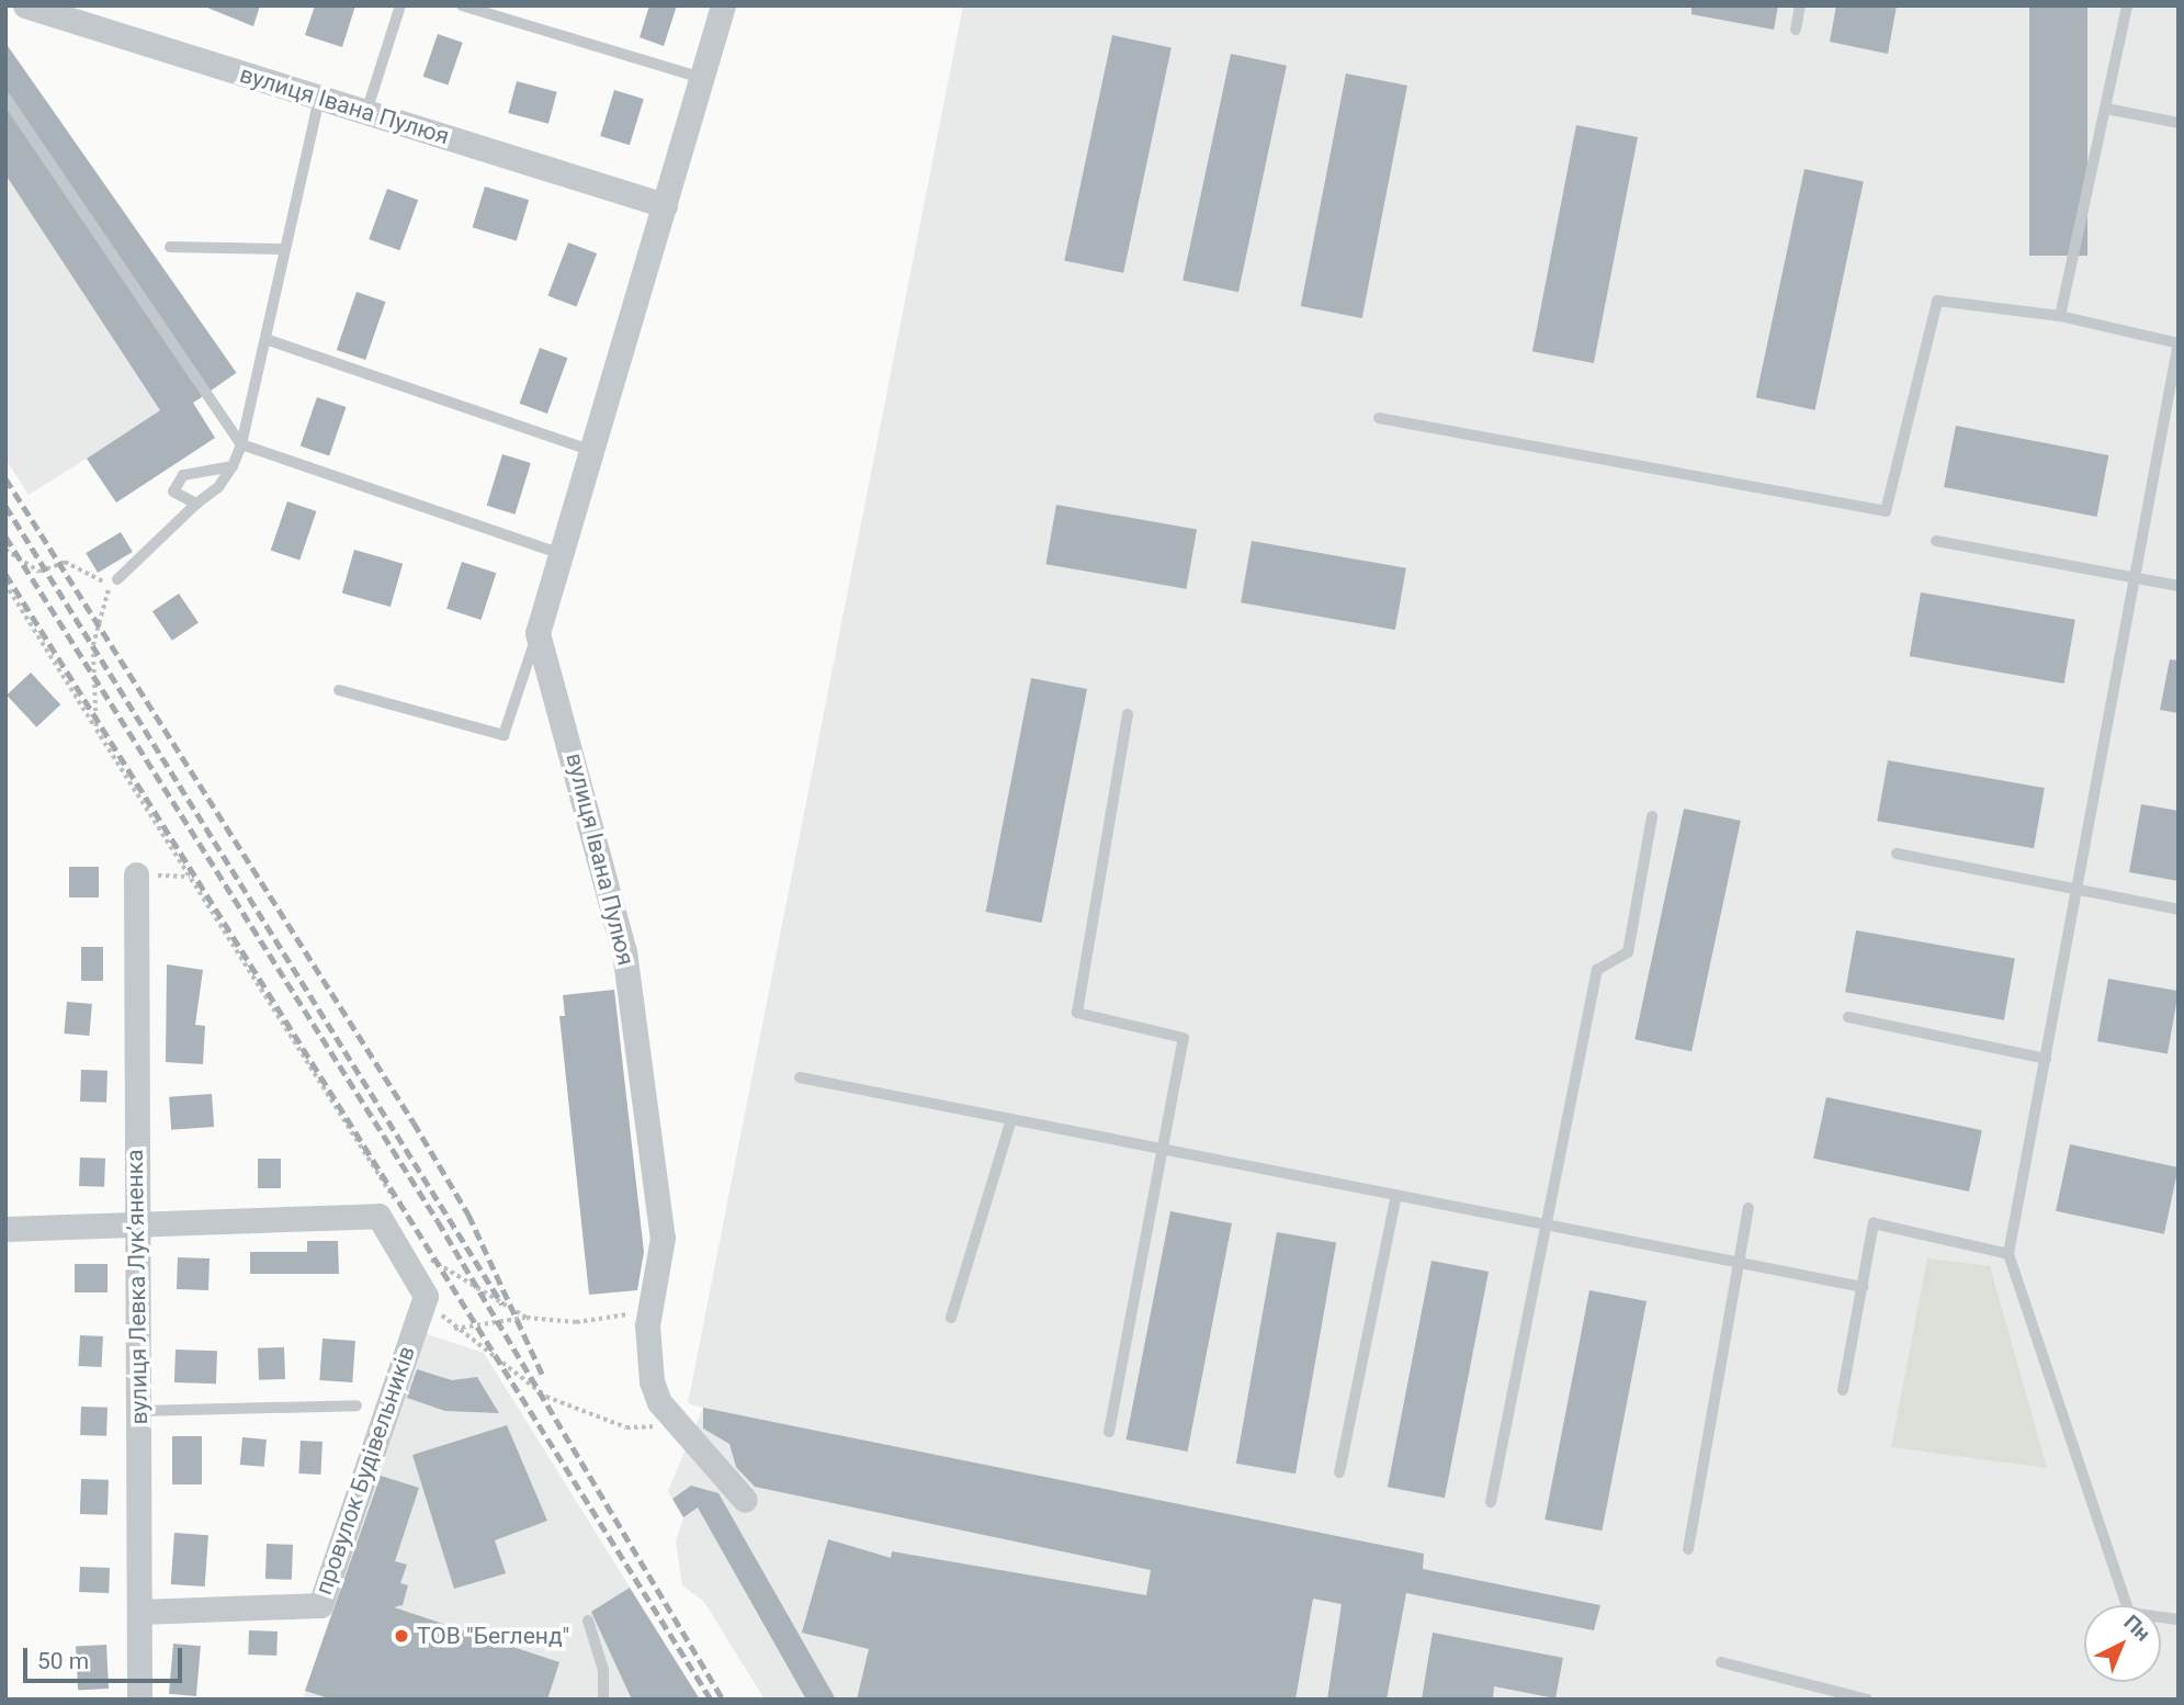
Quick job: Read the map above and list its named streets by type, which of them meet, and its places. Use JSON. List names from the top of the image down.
{
  "streets": {
    "street": ["вулиця Івана Пулюя", "вулиця Левка Лукʼяненка", "провулок Будівельників"]
  },
  "crossings": [
    ["вулиця Левка Лукʼяненка", "провулок Будівельників"]
  ],
  "places": ["ТОВ \"Бегленд\""],
  "scale_bar": "50 m",
  "north": "top right"
}
